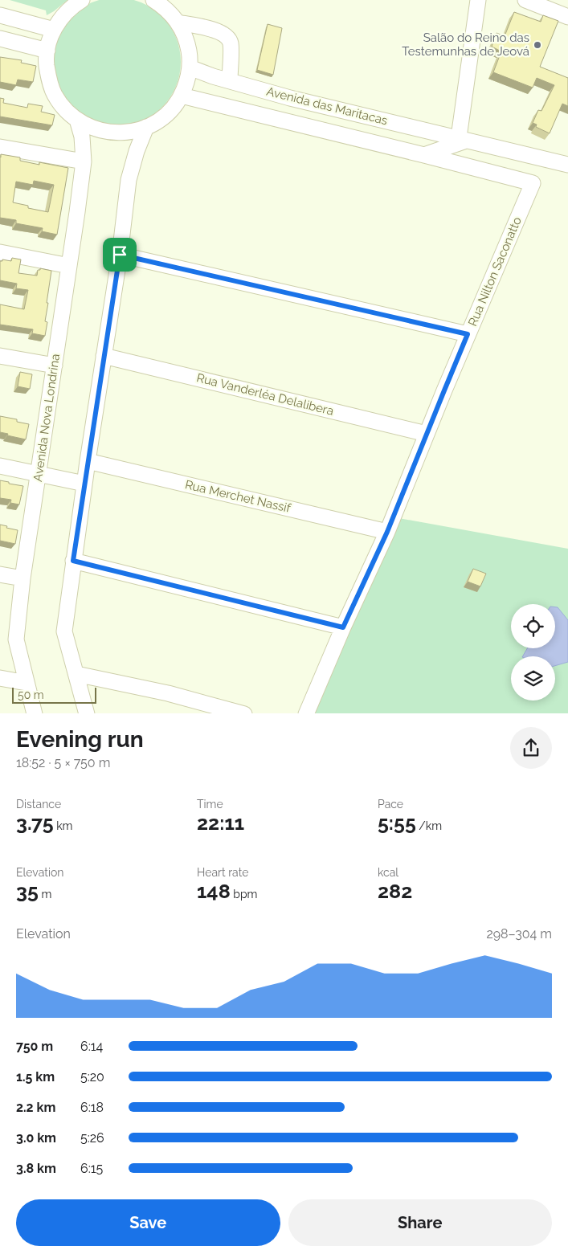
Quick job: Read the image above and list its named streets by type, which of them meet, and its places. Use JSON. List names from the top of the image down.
{
  "streets": {
    "street": [
      "Avenida das Maritacas",
      "Rua Nilton Saconatto",
      "Rua Vanderléa Delalibera",
      "Avenida Nova Londrina",
      "Rua Merchet Nassif"
    ]
  },
  "crossings": [
    ["Avenida das Maritacas", "Rua Nilton Saconatto"],
    ["Rua Nilton Saconatto", "Rua Vanderléa Delalibera"],
    ["Rua Nilton Saconatto", "Rua Merchet Nassif"]
  ],
  "places": ["Salão do Reino das Testemunhas de Jeová"],
  "scale_bar": "50 m",
  "page": {
    "scale": "50 m",
    "heading": ["Evening run", "18:52 · 5 × 750 m"],
    "stats": [
      ["Distance", "3.75 km"],
      ["Time", "22:11"],
      ["Pace", "5:55 /km"],
      ["Elevation", "35 m"],
      ["Heart rate", "148 bpm"],
      ["kcal", "282"]
    ],
    "chart": ["Elevation", "298–304 m"],
    "list": [
      {
        "name": "750 m",
        "note": "6:14"
      },
      {
        "name": "1.5 km",
        "note": "5:20"
      },
      {
        "name": "2.2 km",
        "note": "6:18"
      },
      {
        "name": "3.0 km",
        "note": "5:26"
      },
      {
        "name": "3.8 km",
        "note": "6:15"
      }
    ],
    "buttons": ["Save", "Share"]
  }
}
